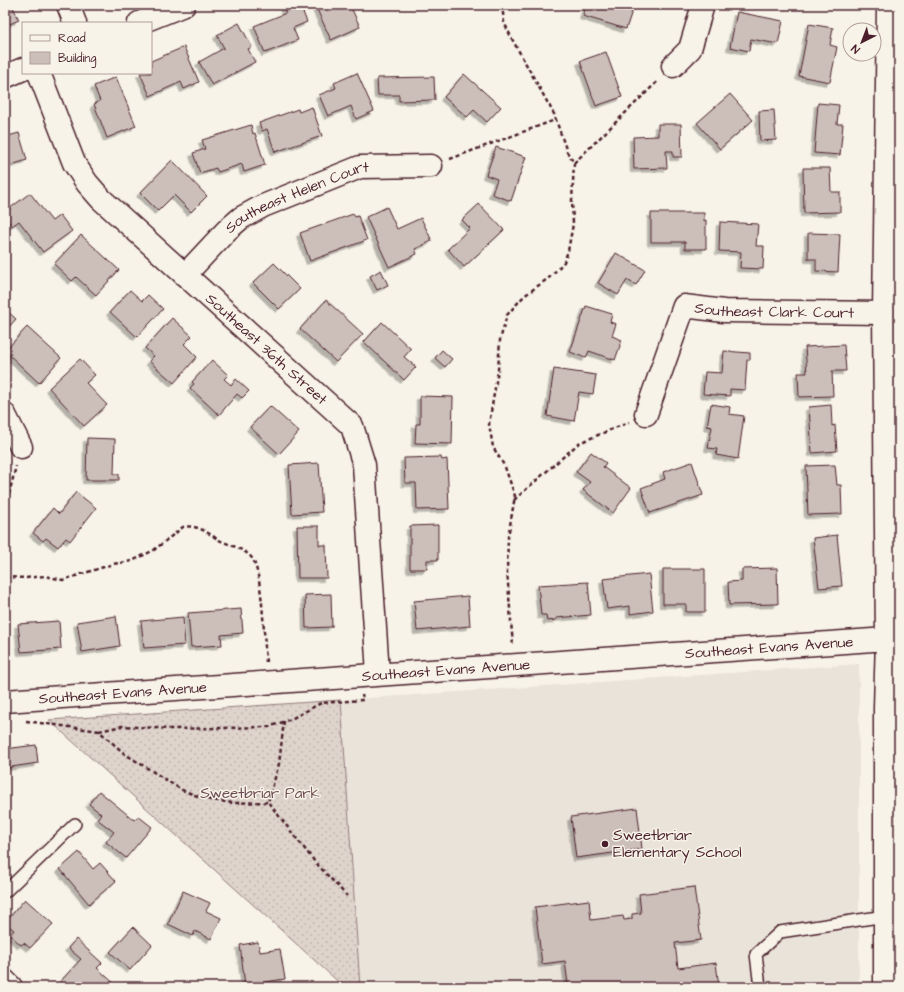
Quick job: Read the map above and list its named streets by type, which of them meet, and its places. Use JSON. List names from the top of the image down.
{
  "streets": {
    "street": [
      "Southeast Helen Court",
      "Southeast Clark Court",
      "Southeast 36th Street",
      "Southeast Evans Avenue"
    ]
  },
  "crossings": [
    ["Southeast Helen Court", "Southeast 36th Street"],
    ["Southeast 36th Street", "Southeast Evans Avenue"]
  ],
  "parks": ["Sweetbriar Park"],
  "places": ["Sweetbriar Elementary School"],
  "legend": ["Road", "Building"],
  "north": "bottom left"
}
